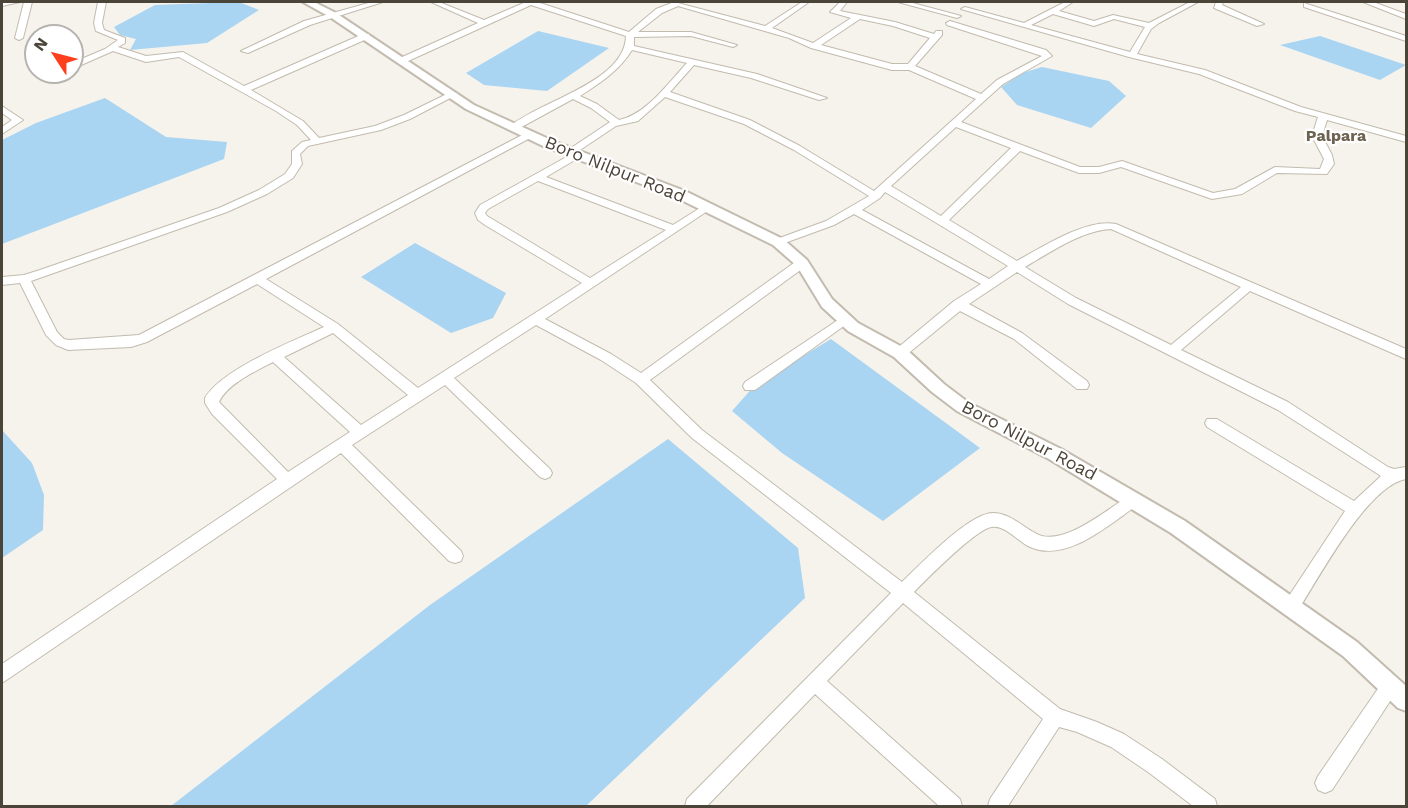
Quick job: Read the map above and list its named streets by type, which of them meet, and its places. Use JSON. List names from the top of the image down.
{
  "streets": {
    "street": ["Boro Nilpur Road"]
  },
  "districts": ["Palpara"],
  "north": "top left"
}
